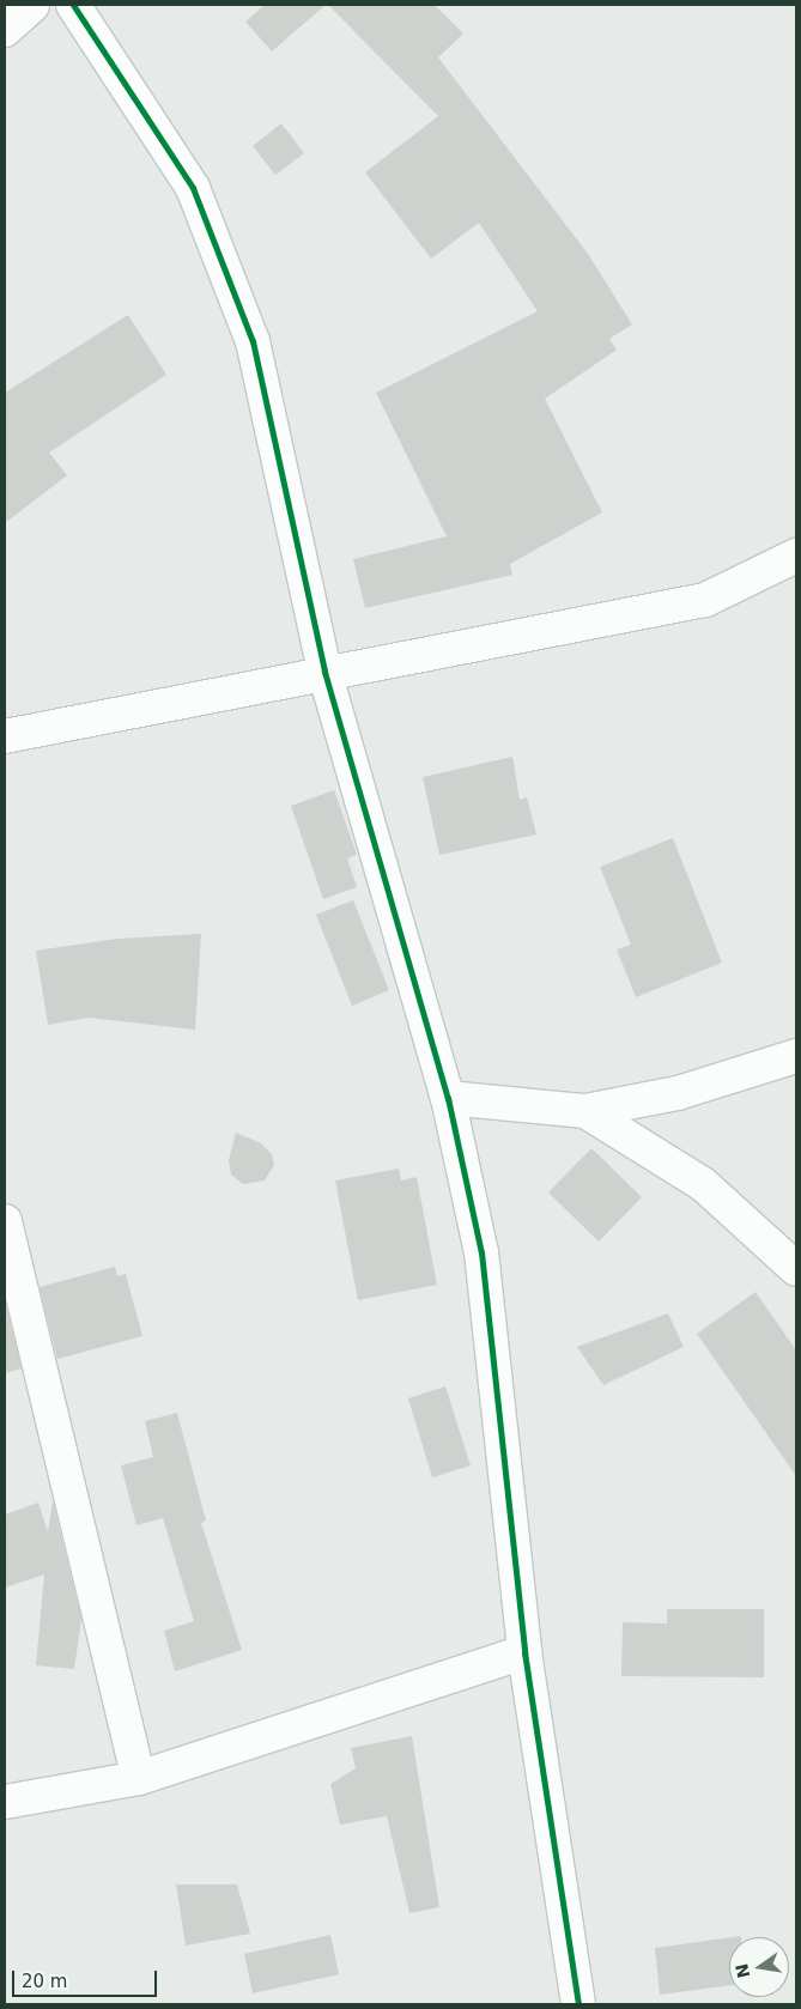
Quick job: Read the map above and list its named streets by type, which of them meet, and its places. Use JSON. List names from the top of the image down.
{
  "scale_bar": "20 m",
  "north": "left"
}
